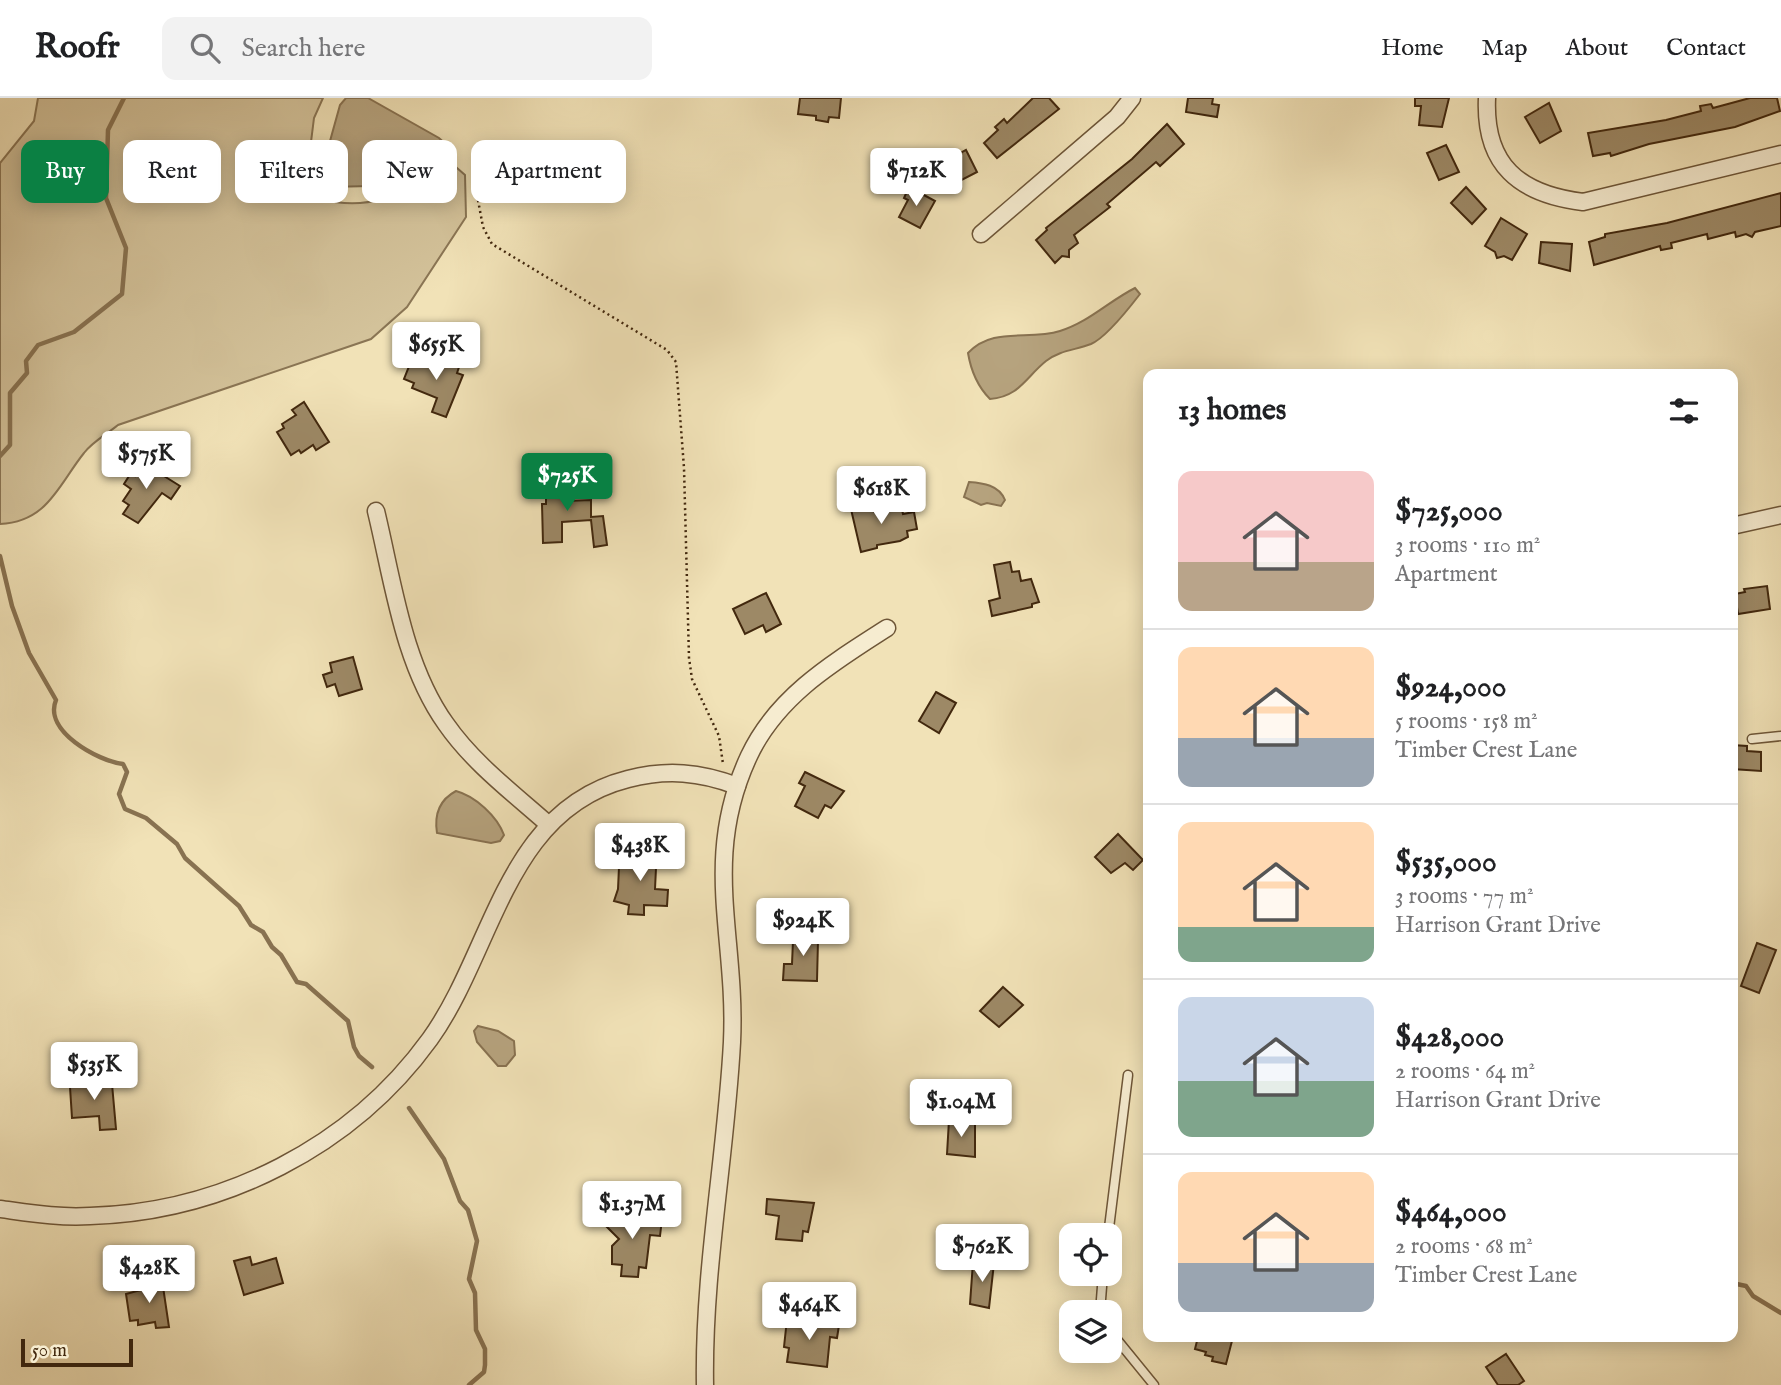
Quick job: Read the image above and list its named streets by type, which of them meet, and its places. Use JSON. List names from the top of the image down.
{
  "scale_bar": "50 m",
  "page": {
    "header": "Roofr",
    "search": "Search here",
    "nav": [
      "Home",
      "Map",
      "About",
      "Contact"
    ],
    "chip": [
      "Buy",
      "Rent",
      "Filters",
      "New",
      "Apartment"
    ],
    "price": [
      "$712K",
      "$655K",
      "$575K",
      "$725K",
      "$618K",
      "$438K",
      "$924K",
      "$535K",
      "$1.04M",
      "$1.37M",
      "$762K",
      "$428K",
      "$464K"
    ],
    "heading": "13 homes",
    "list": [
      {
        "name": "$725,000",
        "note": "3 rooms · 110 m² · Apartment"
      },
      {
        "name": "$924,000",
        "note": "5 rooms · 158 m² · Timber Crest Lane"
      },
      {
        "name": "$535,000",
        "note": "3 rooms · 77 m² · Harrison Grant Drive"
      },
      {
        "name": "$428,000",
        "note": "2 rooms · 64 m² · Harrison Grant Drive"
      },
      {
        "name": "$464,000",
        "note": "2 rooms · 68 m² · Timber Crest Lane"
      }
    ],
    "scale": "50 m"
  }
}
